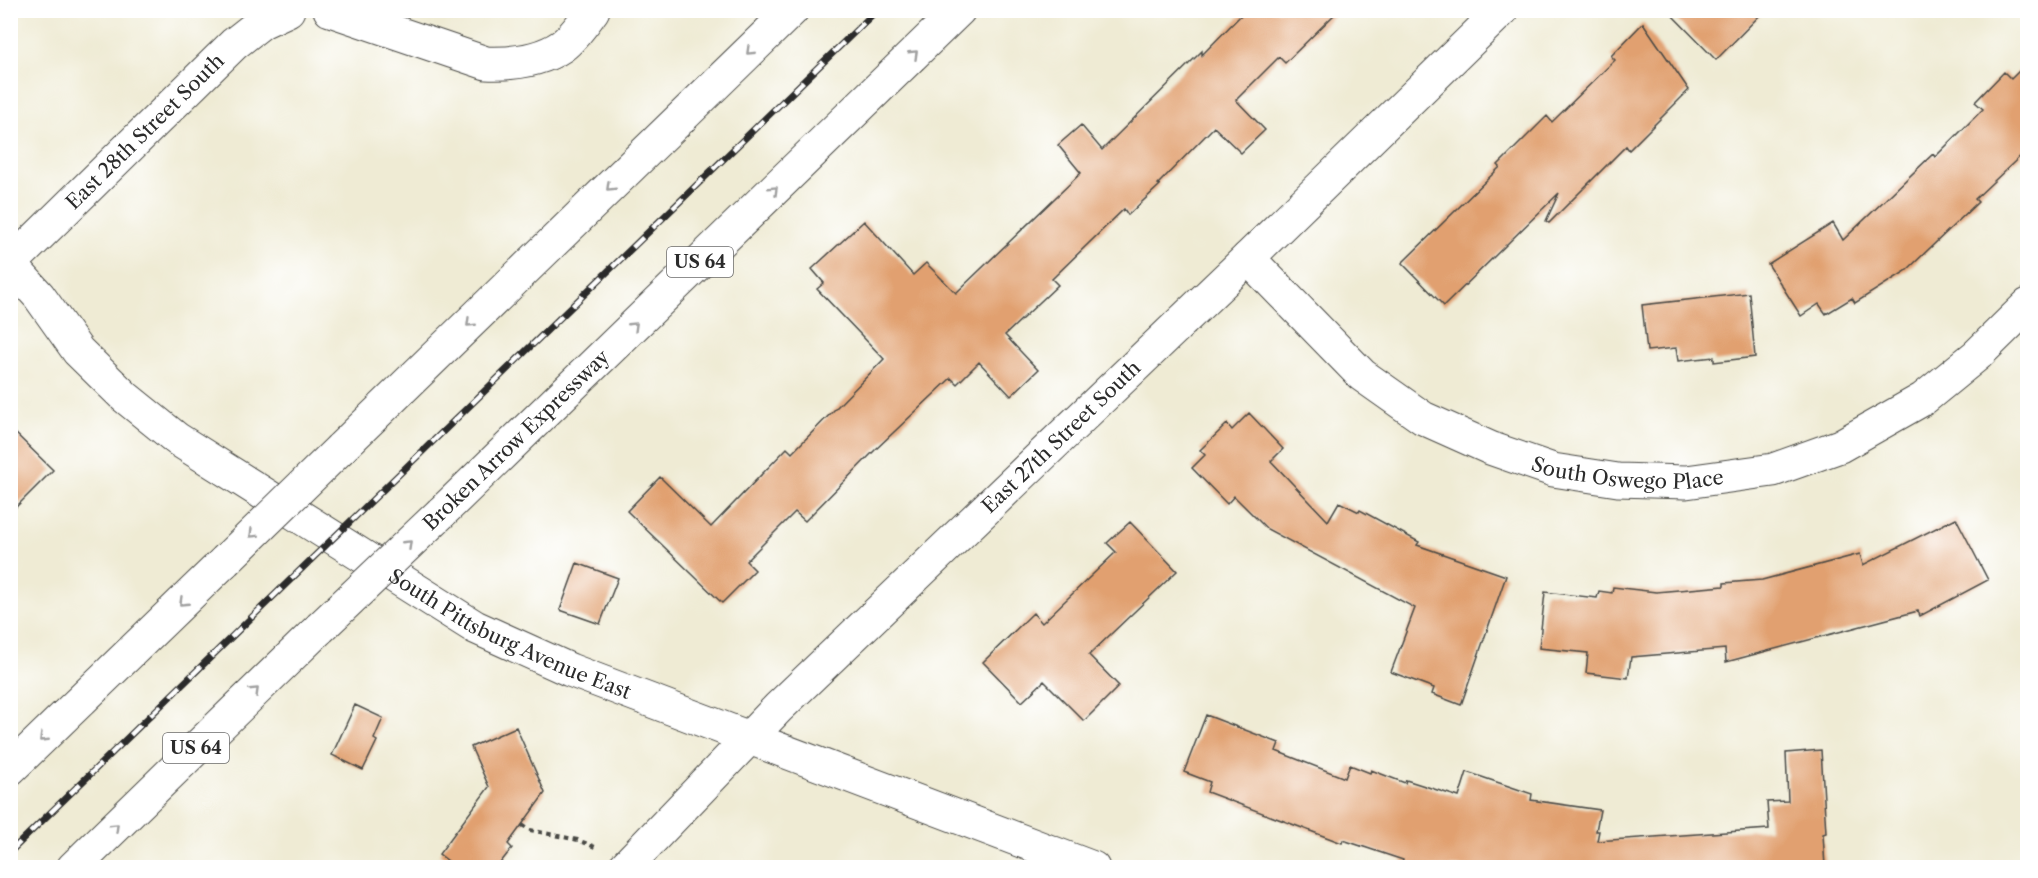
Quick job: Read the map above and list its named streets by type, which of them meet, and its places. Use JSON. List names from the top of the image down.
{
  "streets": {
    "main road": [
      "East 28th Street South",
      "US 64",
      "East 27th Street South",
      "Broken Arrow Expressway",
      "South Oswego Place",
      "South Pittsburg Avenue East"
    ]
  },
  "crossings": [
    ["East 28th Street South", "South Pittsburg Avenue East"],
    ["East 27th Street South", "South Oswego Place"],
    ["East 27th Street South", "South Pittsburg Avenue East"]
  ]
}
